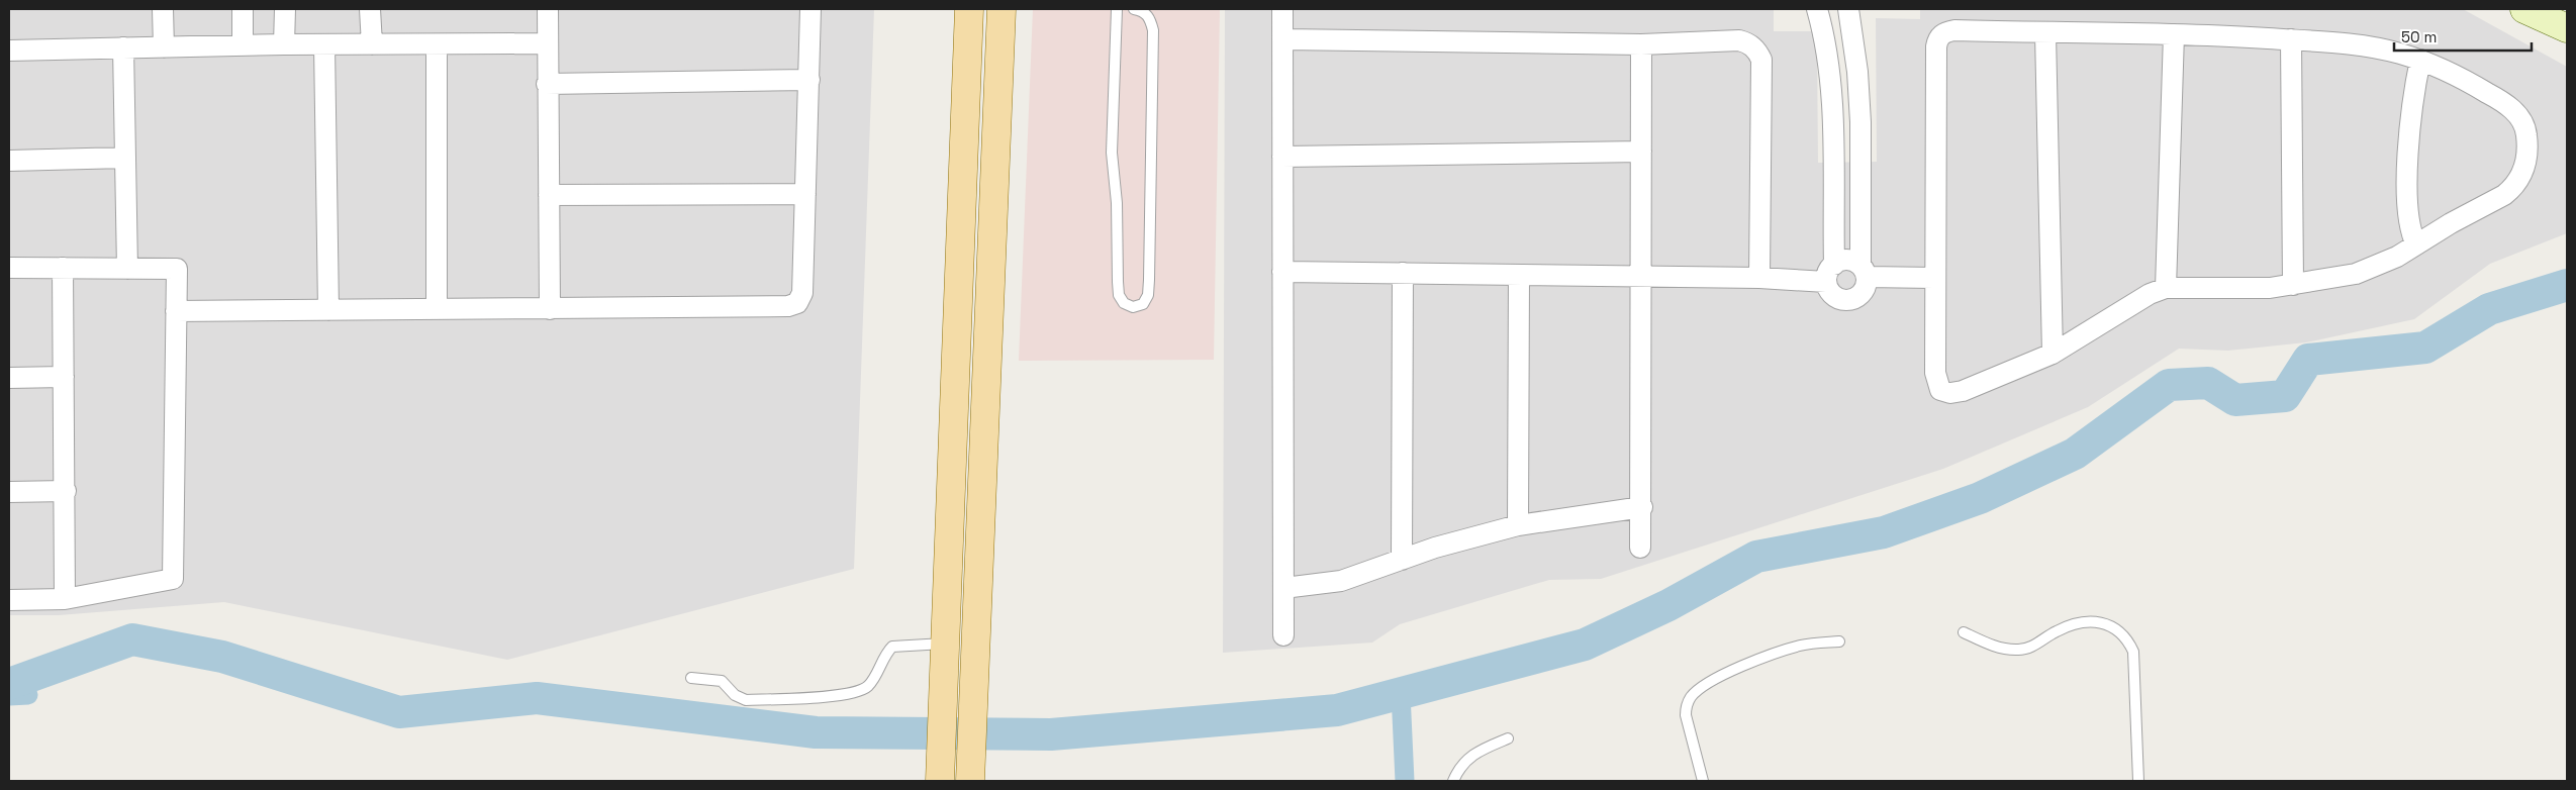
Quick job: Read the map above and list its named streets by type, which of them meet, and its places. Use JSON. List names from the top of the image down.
{
  "scale_bar": "50 m"
}
